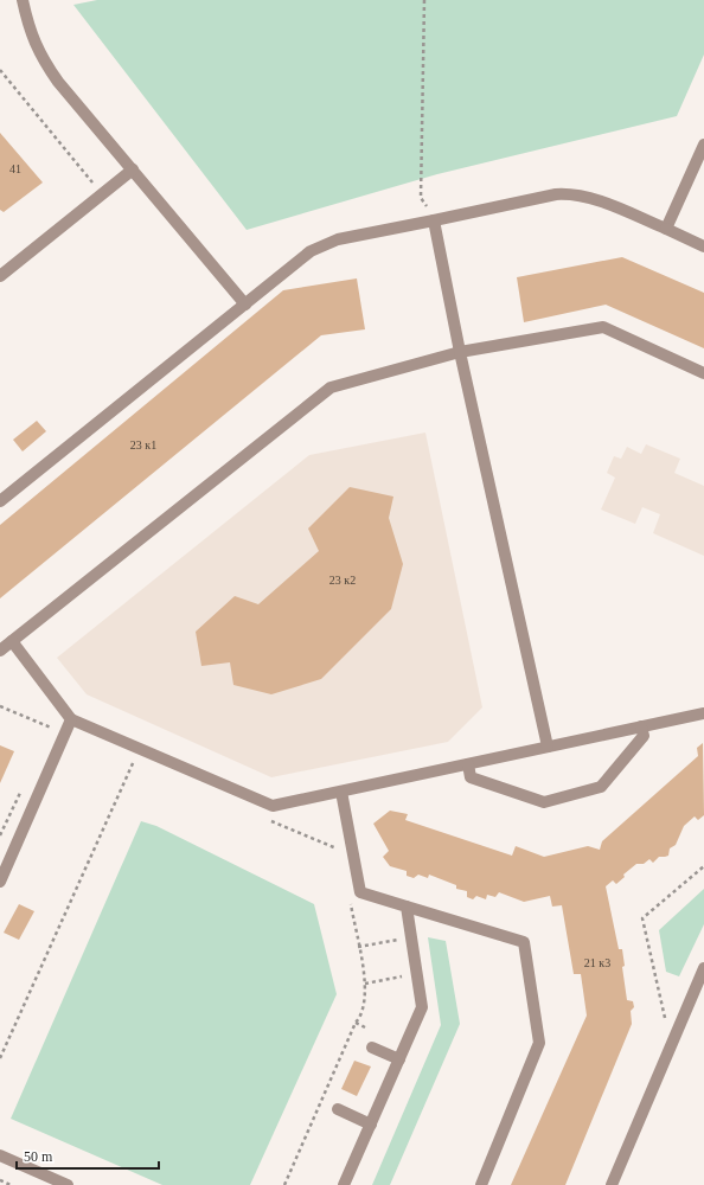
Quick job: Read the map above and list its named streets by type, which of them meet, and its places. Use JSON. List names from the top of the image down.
{
  "house_numbers": [
    "41",
    "23 к1",
    "23 к2",
    "21 к3"
  ],
  "scale_bar": "50 m"
}
